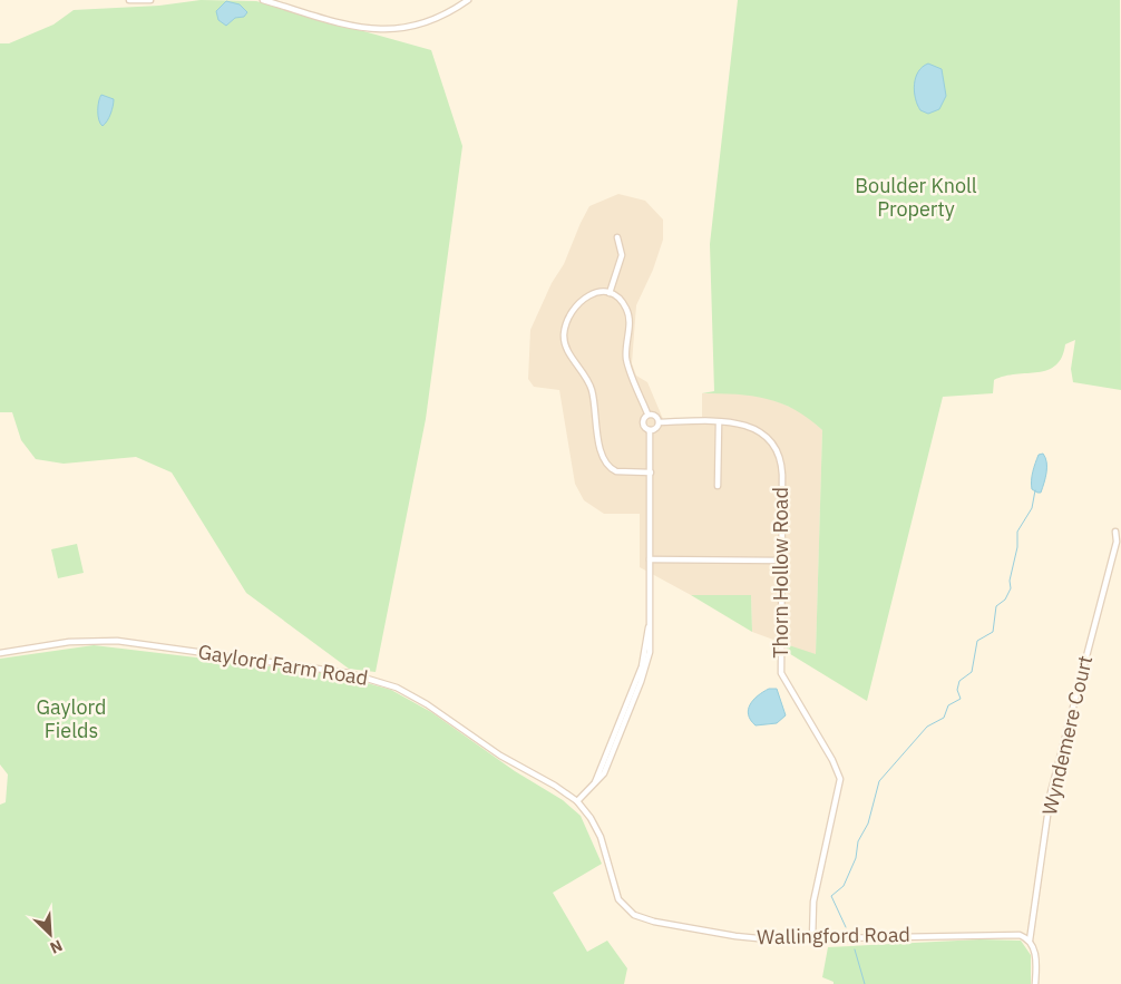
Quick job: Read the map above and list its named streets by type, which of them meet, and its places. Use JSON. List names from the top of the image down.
{
  "streets": {
    "street": [
      "Thorn Hollow Road",
      "Gaylord Farm Road",
      "Wyndemere Court",
      "Wallingford Road"
    ]
  },
  "crossings": [
    ["Thorn Hollow Road", "Wallingford Road"],
    ["Gaylord Farm Road", "Wallingford Road"],
    ["Wyndemere Court", "Wallingford Road"]
  ],
  "parks": ["Boulder Knoll Property", "Gaylord Fields"],
  "north": "bottom right"
}
